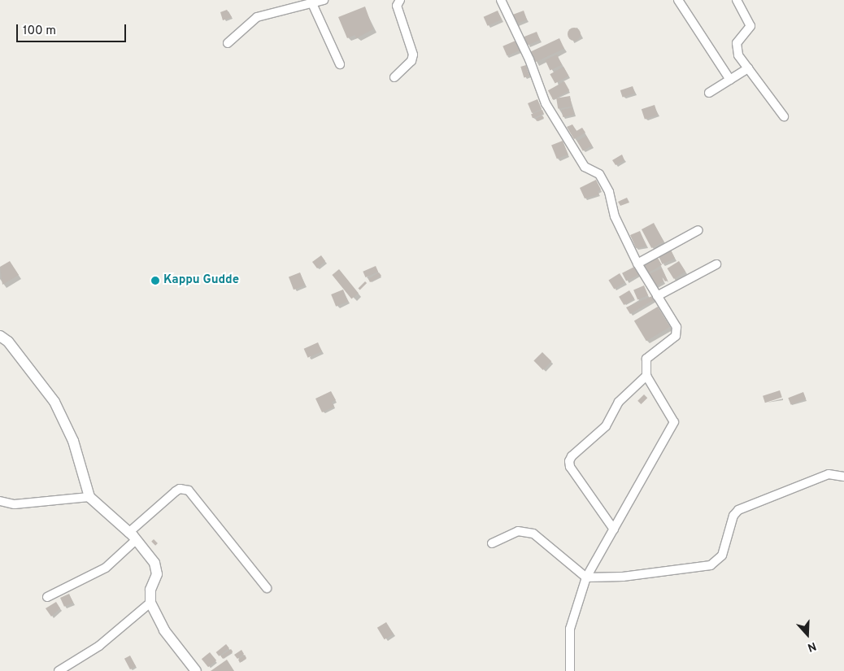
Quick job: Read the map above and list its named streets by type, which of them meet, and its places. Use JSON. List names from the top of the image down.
{
  "places": ["Kappu Gudde"],
  "scale_bar": "100 m",
  "north": "bottom"
}
